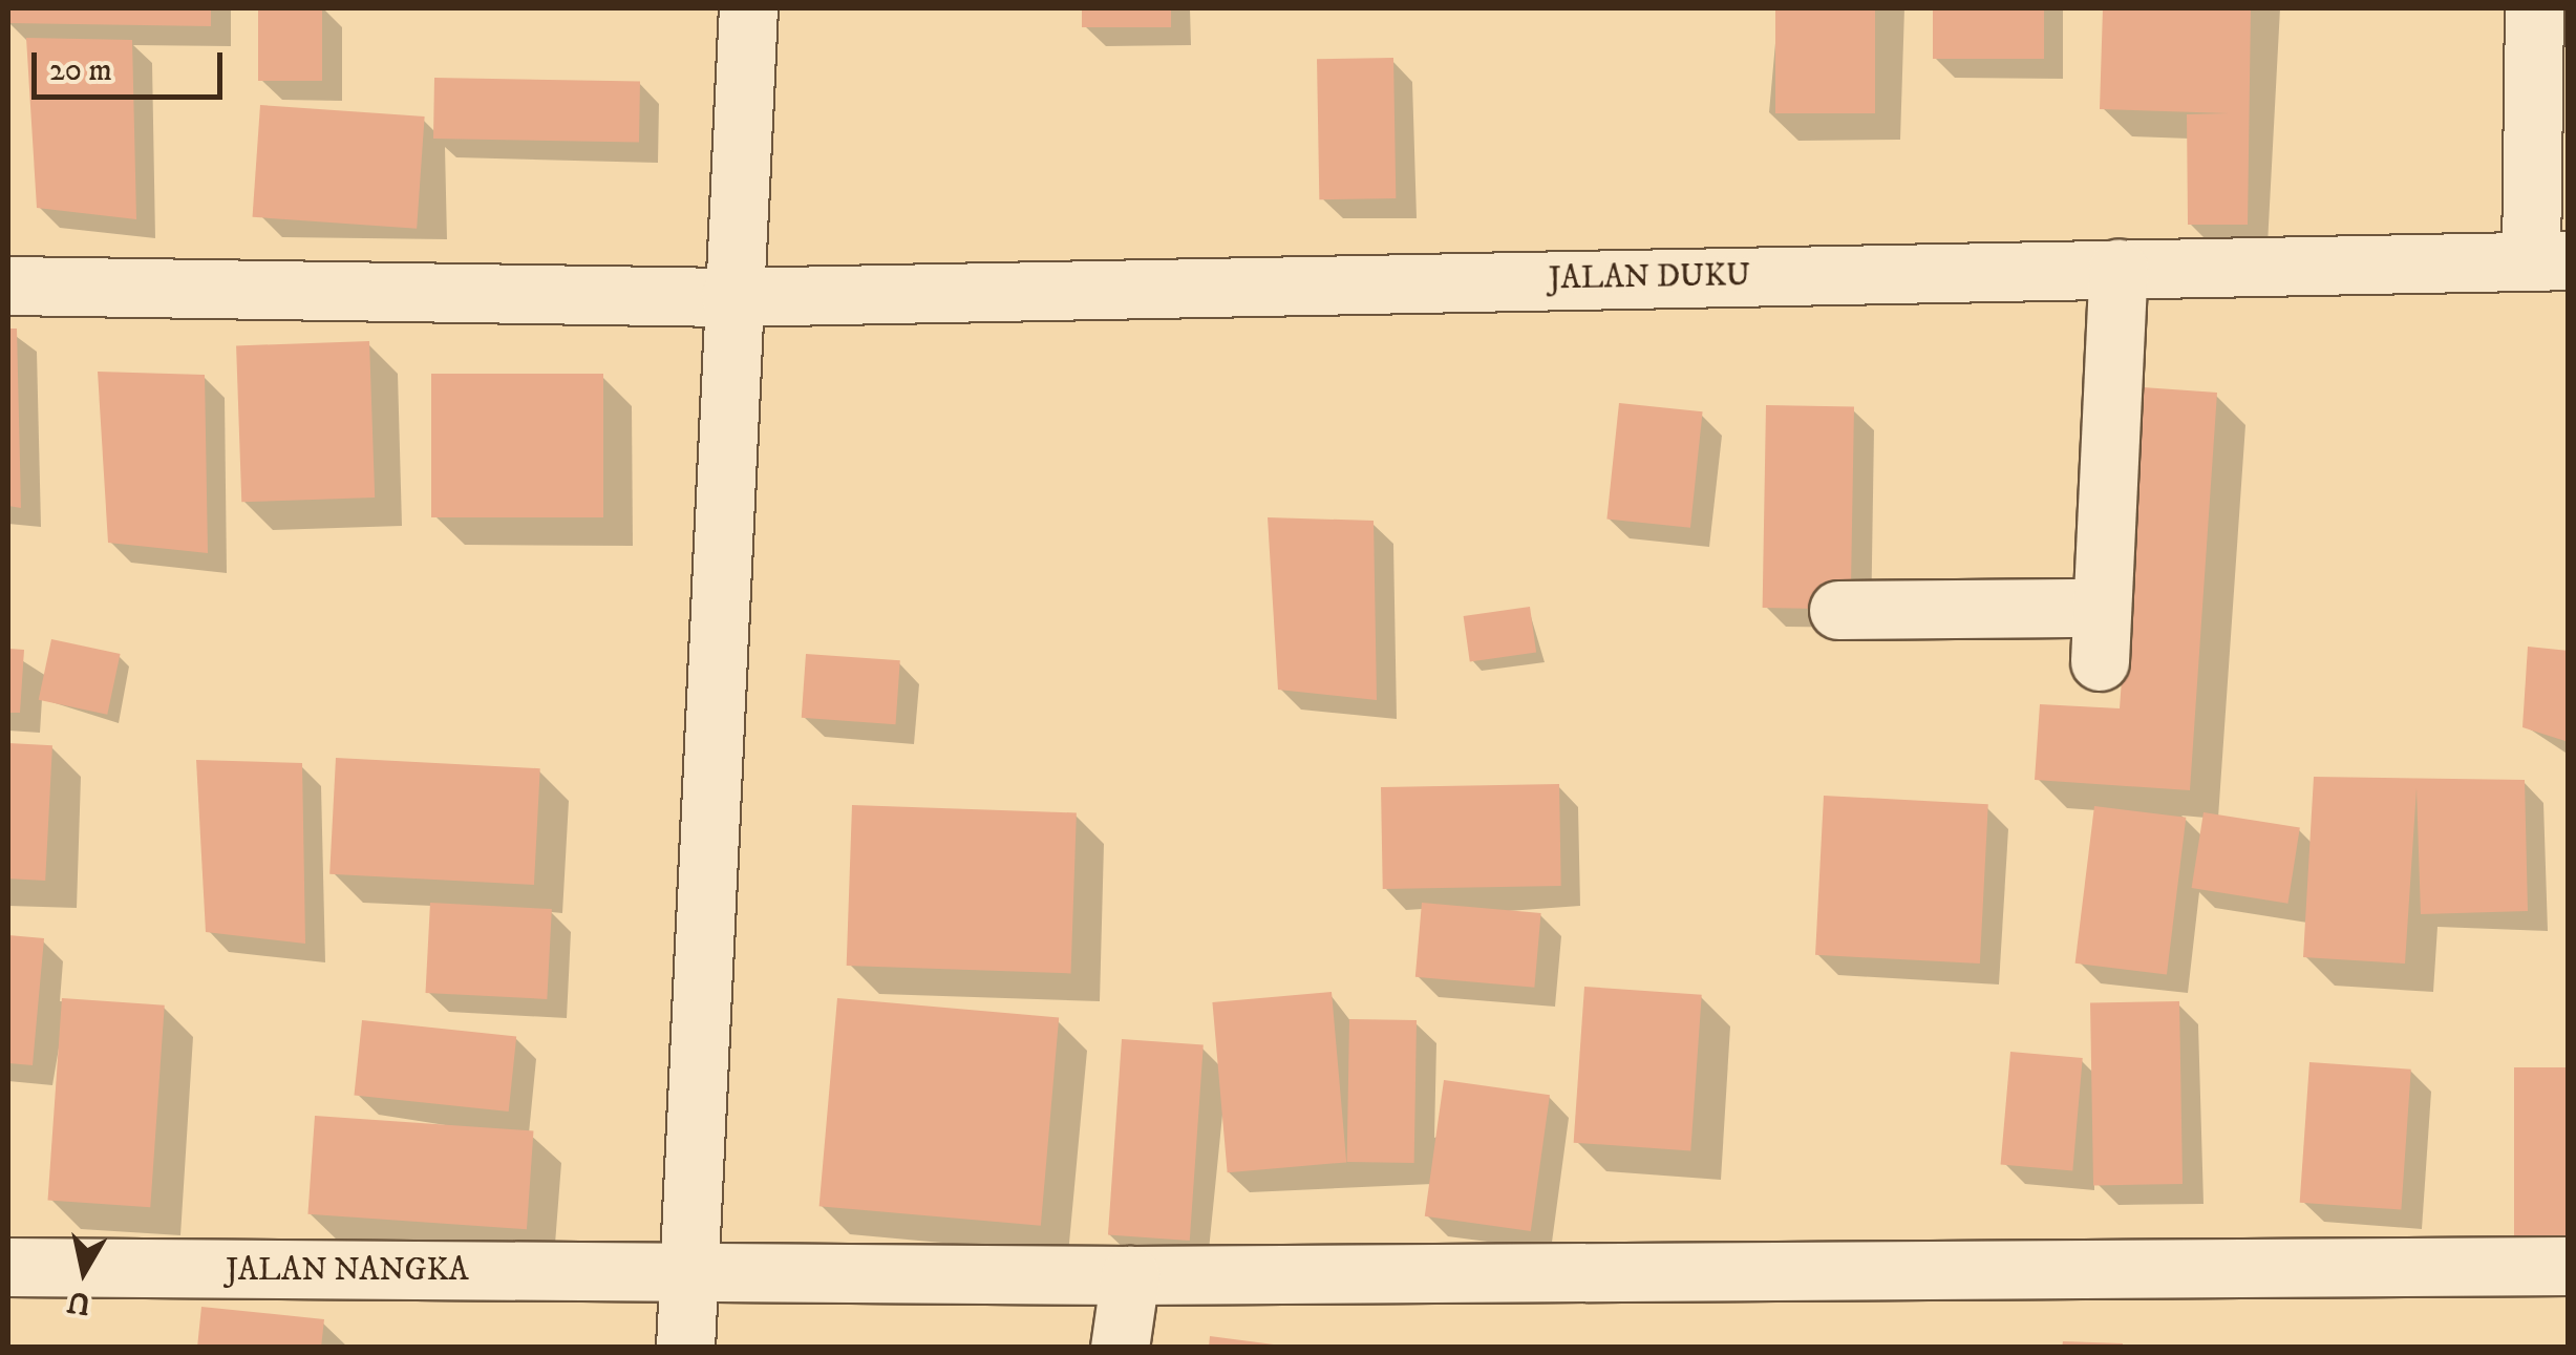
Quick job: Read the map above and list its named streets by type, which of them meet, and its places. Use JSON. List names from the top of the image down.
{
  "streets": {
    "street": ["JALAN DUKU", "JALAN NANGKA"]
  },
  "scale_bar": "20 m",
  "north": "bottom"
}
